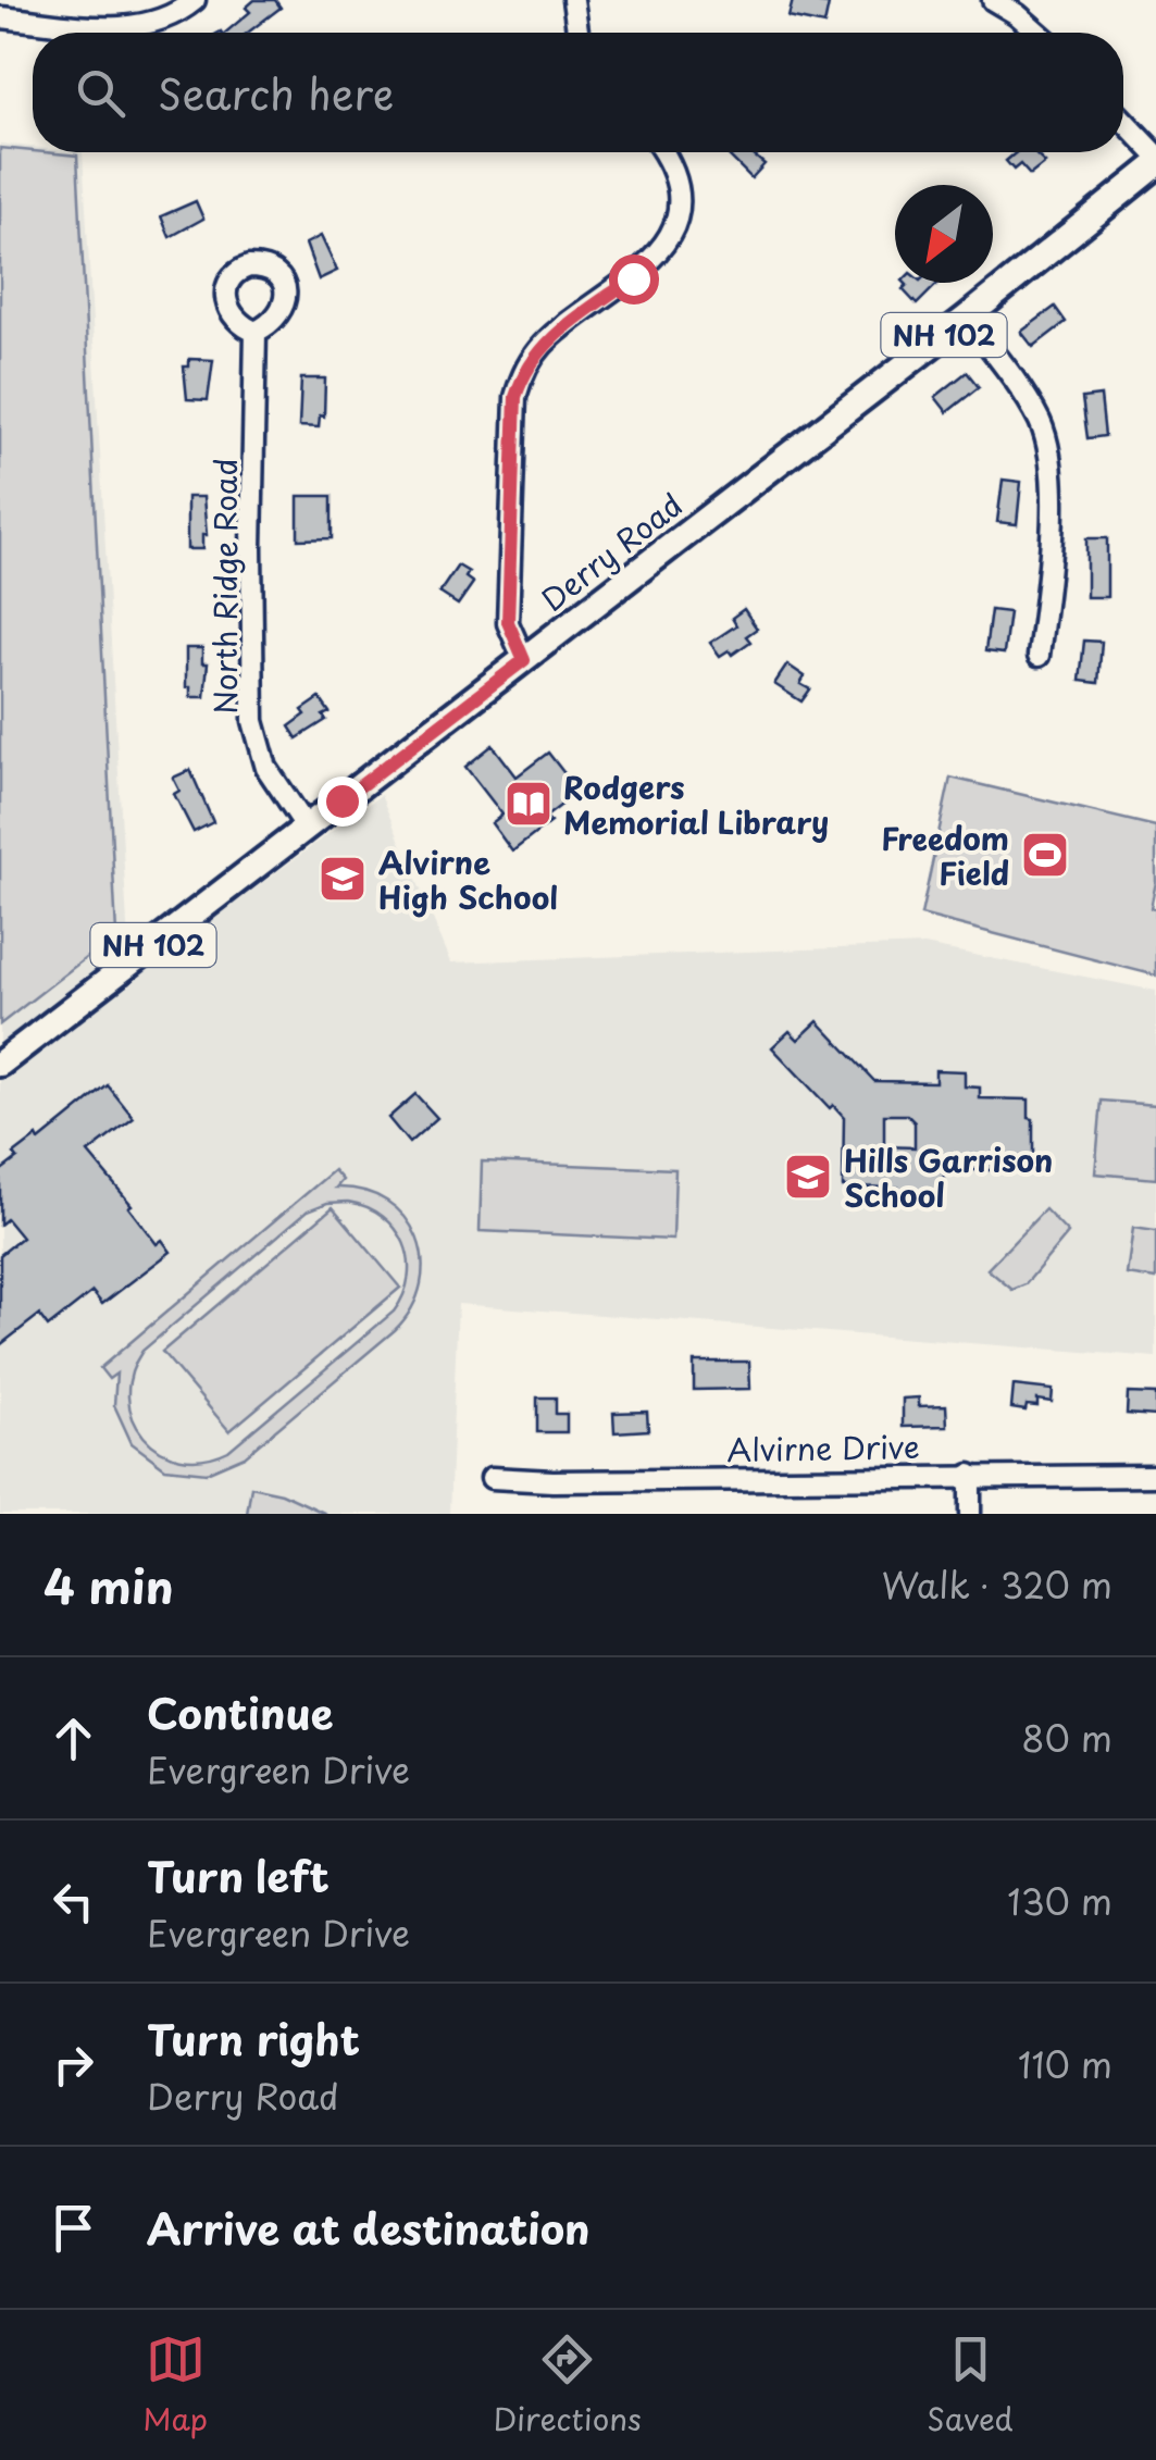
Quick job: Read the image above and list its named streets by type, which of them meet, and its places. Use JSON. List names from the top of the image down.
{
  "streets": {
    "main road": ["NH 102", "Derry Road"],
    "street": ["North Ridge Road", "Alvirne Drive"]
  },
  "crossings": [
    ["Derry Road", "North Ridge Road"]
  ],
  "places": {
    "library": ["Rodgers Memorial Library"],
    "sports": ["Freedom Field"],
    "school or university": ["Alvirne High School", "Hills Garrison School"]
  },
  "north": "bottom left",
  "page": {
    "search": "Search here",
    "heading": ["4 min", "Walk · 320 m"],
    "list": [
      ["Continue", "Evergreen Drive", "80 m"],
      ["Turn left", "Evergreen Drive", "130 m"],
      ["Turn right", "Derry Road", "110 m"],
      "Arrive at destination"
    ],
    "nav": ["Map", "Directions", "Saved"]
  }
}
